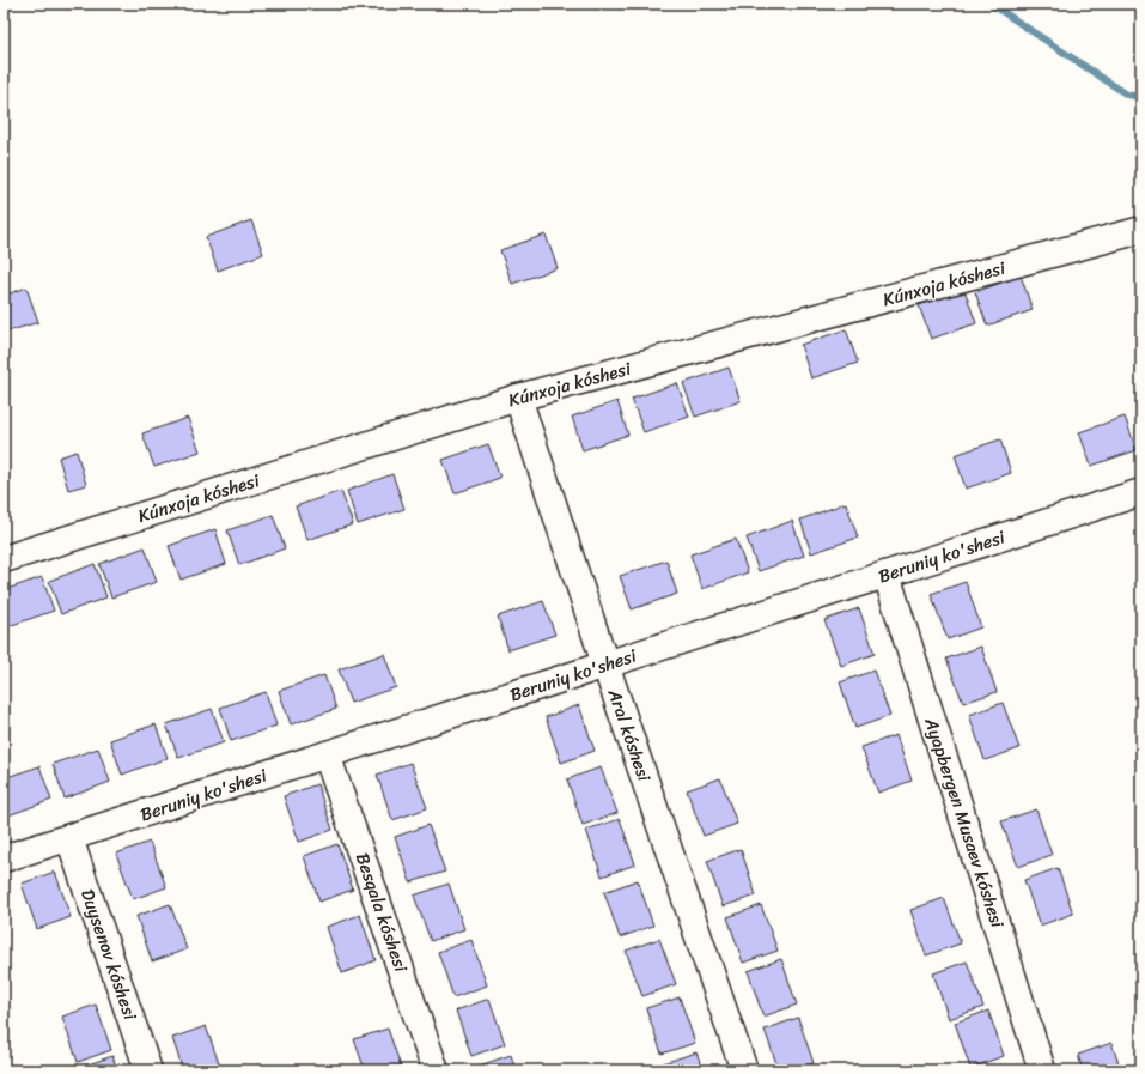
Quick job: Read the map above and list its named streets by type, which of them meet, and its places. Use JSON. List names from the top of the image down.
{
  "streets": {
    "street": [
      "Kúnxoja kóshesi",
      "Beruniy ko'shesi",
      "Aral kóshesi",
      "Ayapbergen Musaev kóshesi",
      "Besqala kóshesi",
      "Duysenov kóshesi"
    ]
  },
  "crossings": [
    ["Kúnxoja kóshesi", "Aral kóshesi"],
    ["Beruniy ko'shesi", "Aral kóshesi"],
    ["Beruniy ko'shesi", "Ayapbergen Musaev kóshesi"],
    ["Beruniy ko'shesi", "Besqala kóshesi"],
    ["Beruniy ko'shesi", "Duysenov kóshesi"]
  ]
}
